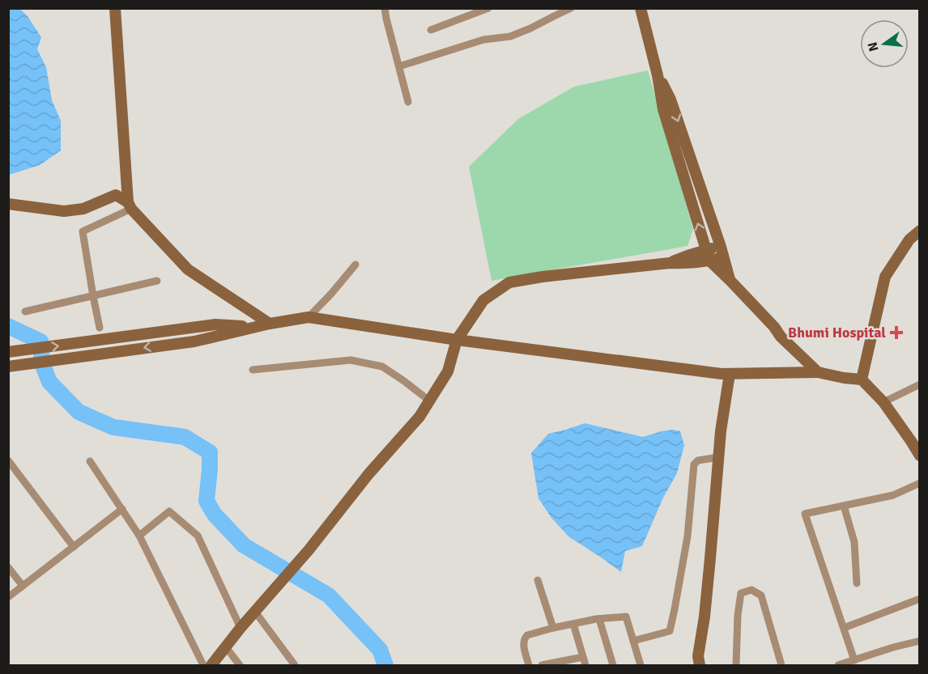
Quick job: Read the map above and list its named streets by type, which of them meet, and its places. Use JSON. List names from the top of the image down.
{
  "places": {
    "health": ["Bhumi Hospital"]
  },
  "north": "left"
}
